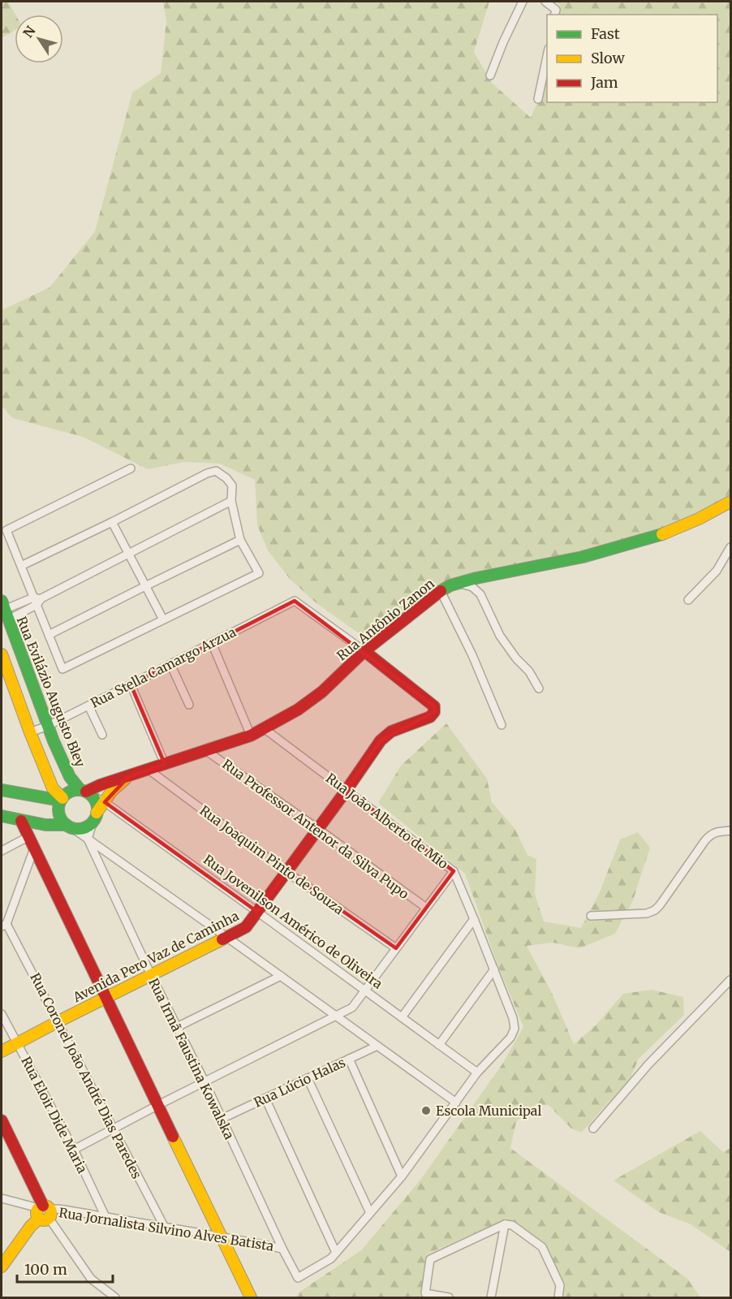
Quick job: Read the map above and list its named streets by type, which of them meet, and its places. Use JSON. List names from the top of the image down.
{
  "streets": {
    "street": [
      "Rua Antônio Zanon",
      "Rua Stella Camargo Arzua",
      "Rua Evilázio Augusto Bley",
      "Rua João Alberto de Mio",
      "Rua Professor Antenor da Silva Pupo",
      "Rua Joaquim Pinto de Souza",
      "Rua Jovenilson Américo de Oliveira",
      "Avenida Pero Vaz de Caminha",
      "Rua Irmã Faustina Kowalska",
      "Rua Coronel João André Dias Paredes",
      "Rua Lúcio Halas",
      "Rua Eloir Dide Maria",
      "Rua Jornalista Silvino Alves Batista"
    ]
  },
  "crossings": [
    ["Rua Antônio Zanon", "Rua Stella Camargo Arzua"],
    ["Rua Antônio Zanon", "Rua Evilázio Augusto Bley"],
    ["Rua Antônio Zanon", "Rua João Alberto de Mio"],
    ["Rua Antônio Zanon", "Rua Professor Antenor da Silva Pupo"],
    ["Rua Antônio Zanon", "Rua Joaquim Pinto de Souza"],
    ["Rua Antônio Zanon", "Rua Jovenilson Américo de Oliveira"],
    ["Rua Antônio Zanon", "Avenida Pero Vaz de Caminha"],
    ["Rua Stella Camargo Arzua", "Rua Evilázio Augusto Bley"],
    ["Rua Stella Camargo Arzua", "Avenida Pero Vaz de Caminha"],
    ["Rua Evilázio Augusto Bley", "Rua Jovenilson Américo de Oliveira"],
    ["Rua João Alberto de Mio", "Rua Jovenilson Américo de Oliveira"],
    ["Rua João Alberto de Mio", "Avenida Pero Vaz de Caminha"],
    ["Rua Professor Antenor da Silva Pupo", "Avenida Pero Vaz de Caminha"],
    ["Rua Joaquim Pinto de Souza", "Avenida Pero Vaz de Caminha"],
    ["Rua Jovenilson Américo de Oliveira", "Avenida Pero Vaz de Caminha"],
    ["Avenida Pero Vaz de Caminha", "Rua Irmã Faustina Kowalska"],
    ["Avenida Pero Vaz de Caminha", "Rua Coronel João André Dias Paredes"],
    ["Avenida Pero Vaz de Caminha", "Rua Eloir Dide Maria"],
    ["Rua Irmã Faustina Kowalska", "Rua Lúcio Halas"],
    ["Rua Irmã Faustina Kowalska", "Rua Jornalista Silvino Alves Batista"],
    ["Rua Coronel João André Dias Paredes", "Rua Jornalista Silvino Alves Batista"],
    ["Rua Eloir Dide Maria", "Rua Jornalista Silvino Alves Batista"]
  ],
  "places": ["Escola Municipal"],
  "legend": ["Fast", "Slow", "Jam"],
  "scale_bar": "100 m",
  "north": "top left"
}
